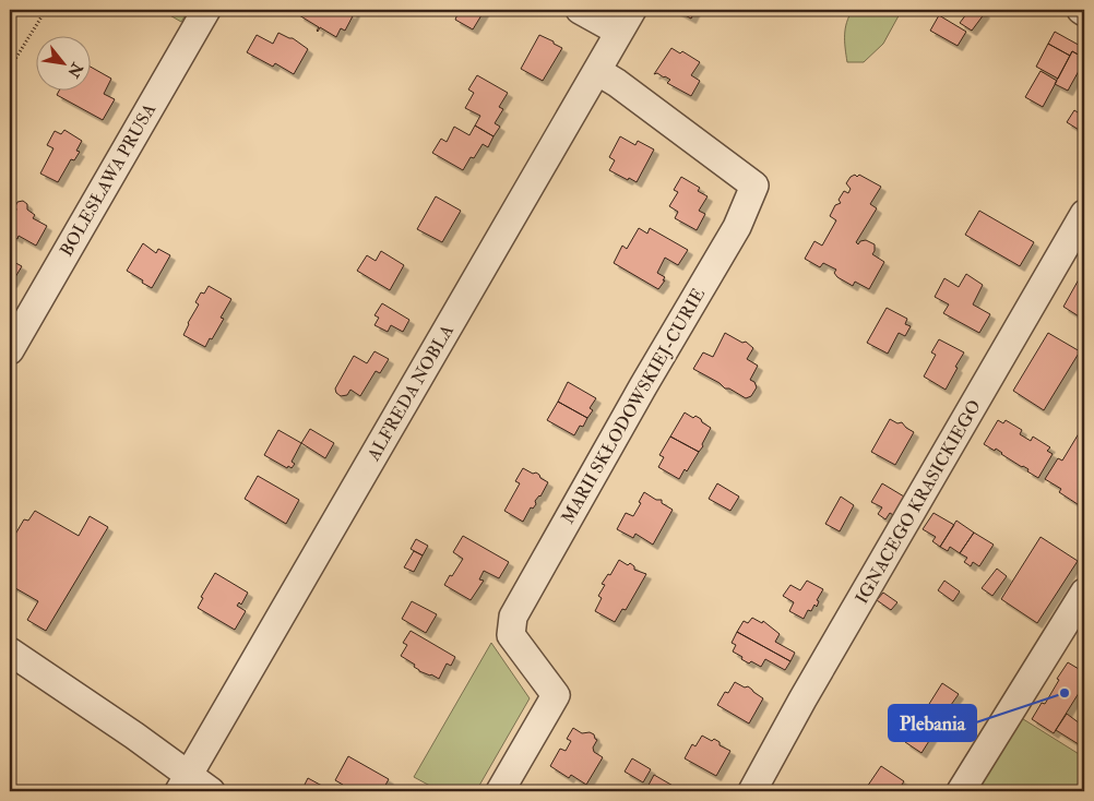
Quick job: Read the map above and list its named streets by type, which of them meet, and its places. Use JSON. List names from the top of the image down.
{
  "streets": {
    "street": [
      "BOLESŁAWA PRUSA",
      "ALFREDA NOBLA",
      "MARII SKŁODOWSKIEJ-CURIE",
      "IGNACEGO KRASICKIEGO"
    ]
  },
  "crossings": [
    ["ALFREDA NOBLA", "MARII SKŁODOWSKIEJ-CURIE"]
  ],
  "places": ["Plebania"],
  "north": "bottom right"
}
